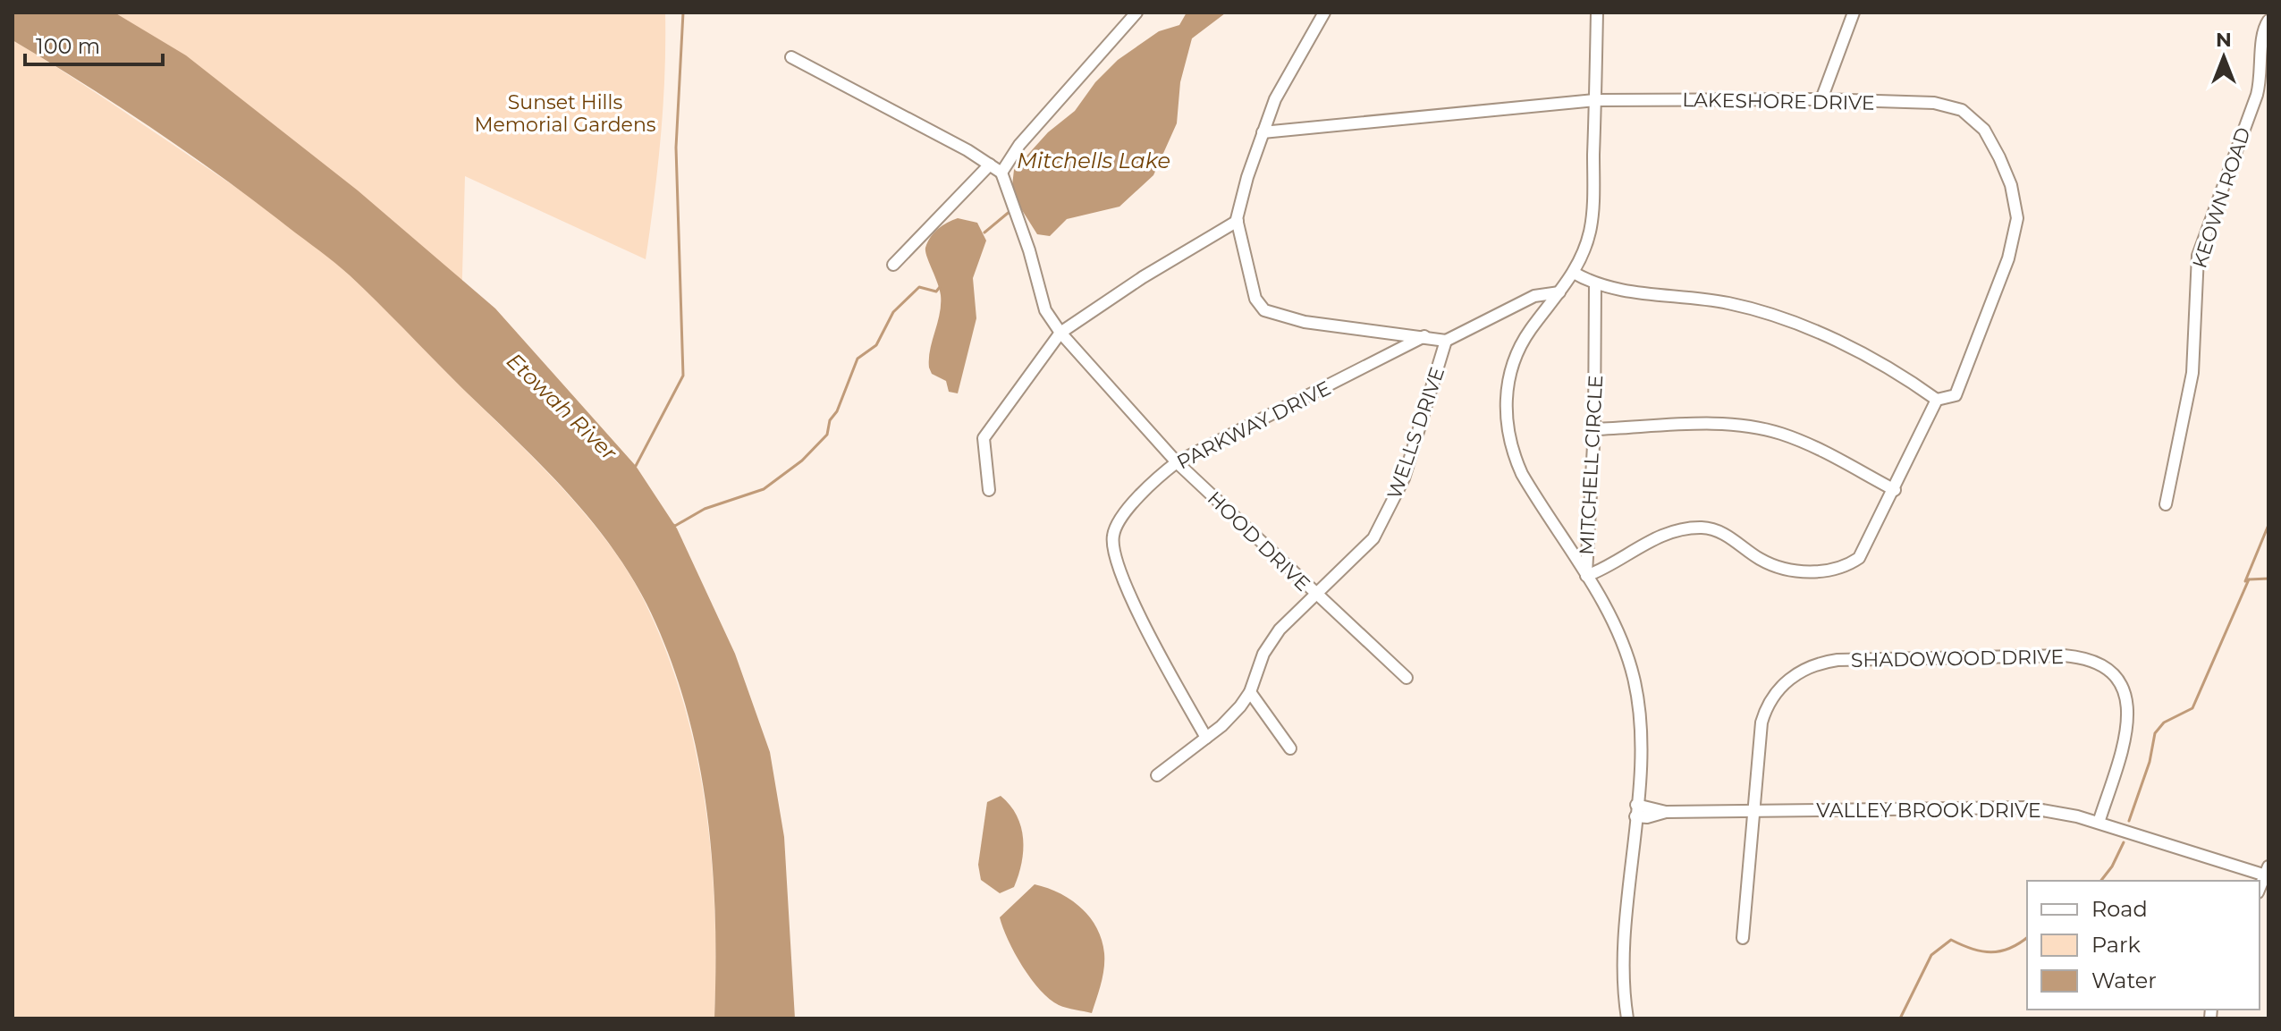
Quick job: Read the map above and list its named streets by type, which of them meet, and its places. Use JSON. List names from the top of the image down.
{
  "streets": {
    "street": [
      "LAKESHORE DRIVE",
      "KEOWN ROAD",
      "PARKWAY DRIVE",
      "WELLS DRIVE",
      "MITCHELL CIRCLE",
      "HOOD DRIVE",
      "SHADOWOOD DRIVE",
      "VALLEY BROOK DRIVE"
    ]
  },
  "crossings": [
    ["LAKESHORE DRIVE", "MITCHELL CIRCLE"],
    ["PARKWAY DRIVE", "WELLS DRIVE"],
    ["PARKWAY DRIVE", "HOOD DRIVE"],
    ["WELLS DRIVE", "HOOD DRIVE"],
    ["SHADOWOOD DRIVE", "VALLEY BROOK DRIVE"]
  ],
  "water": ["Mitchells Lake", "Etowah River"],
  "parks": ["Sunset Hills Memorial Gardens"],
  "legend": ["Road", "Park", "Water"],
  "scale_bar": "100 m",
  "north": "top"
}
